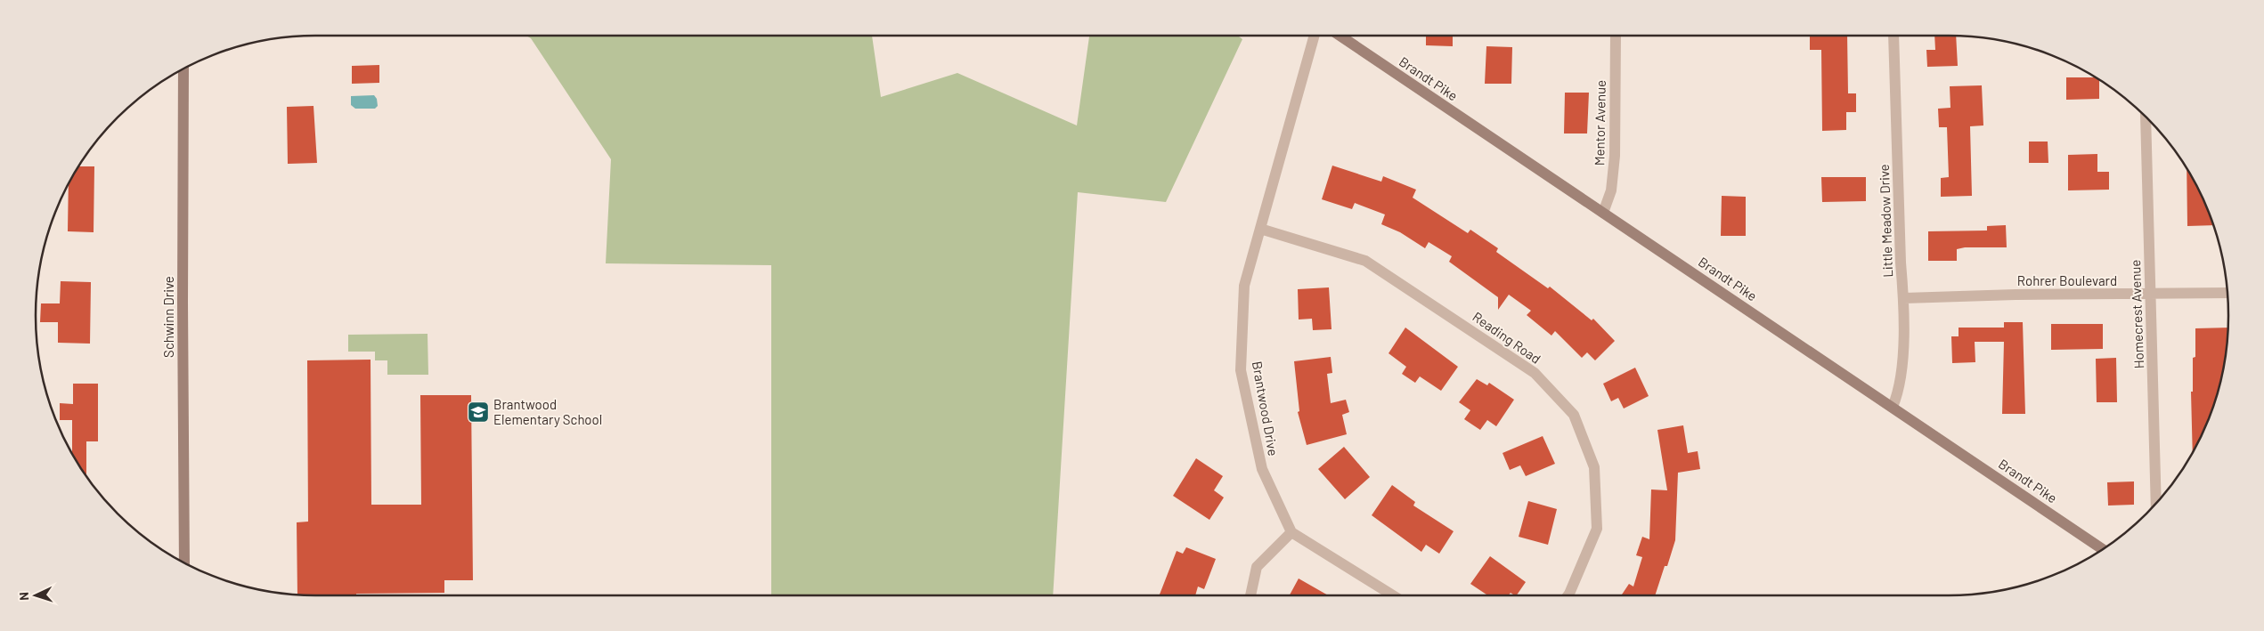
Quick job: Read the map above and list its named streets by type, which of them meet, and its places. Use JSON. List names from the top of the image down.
{
  "streets": {
    "main road": ["Brandt Pike", "Schwinn Drive"],
    "street": [
      "Mentor Avenue",
      "Little Meadow Drive",
      "Rohrer Boulevard",
      "Homecrest Avenue",
      "Reading Road",
      "Brantwood Drive"
    ]
  },
  "crossings": [
    ["Brandt Pike", "Mentor Avenue"],
    ["Brandt Pike", "Little Meadow Drive"],
    ["Little Meadow Drive", "Rohrer Boulevard"],
    ["Rohrer Boulevard", "Homecrest Avenue"],
    ["Reading Road", "Brantwood Drive"]
  ],
  "places": {
    "school or university": ["Brantwood Elementary School"]
  },
  "north": "left"
}
